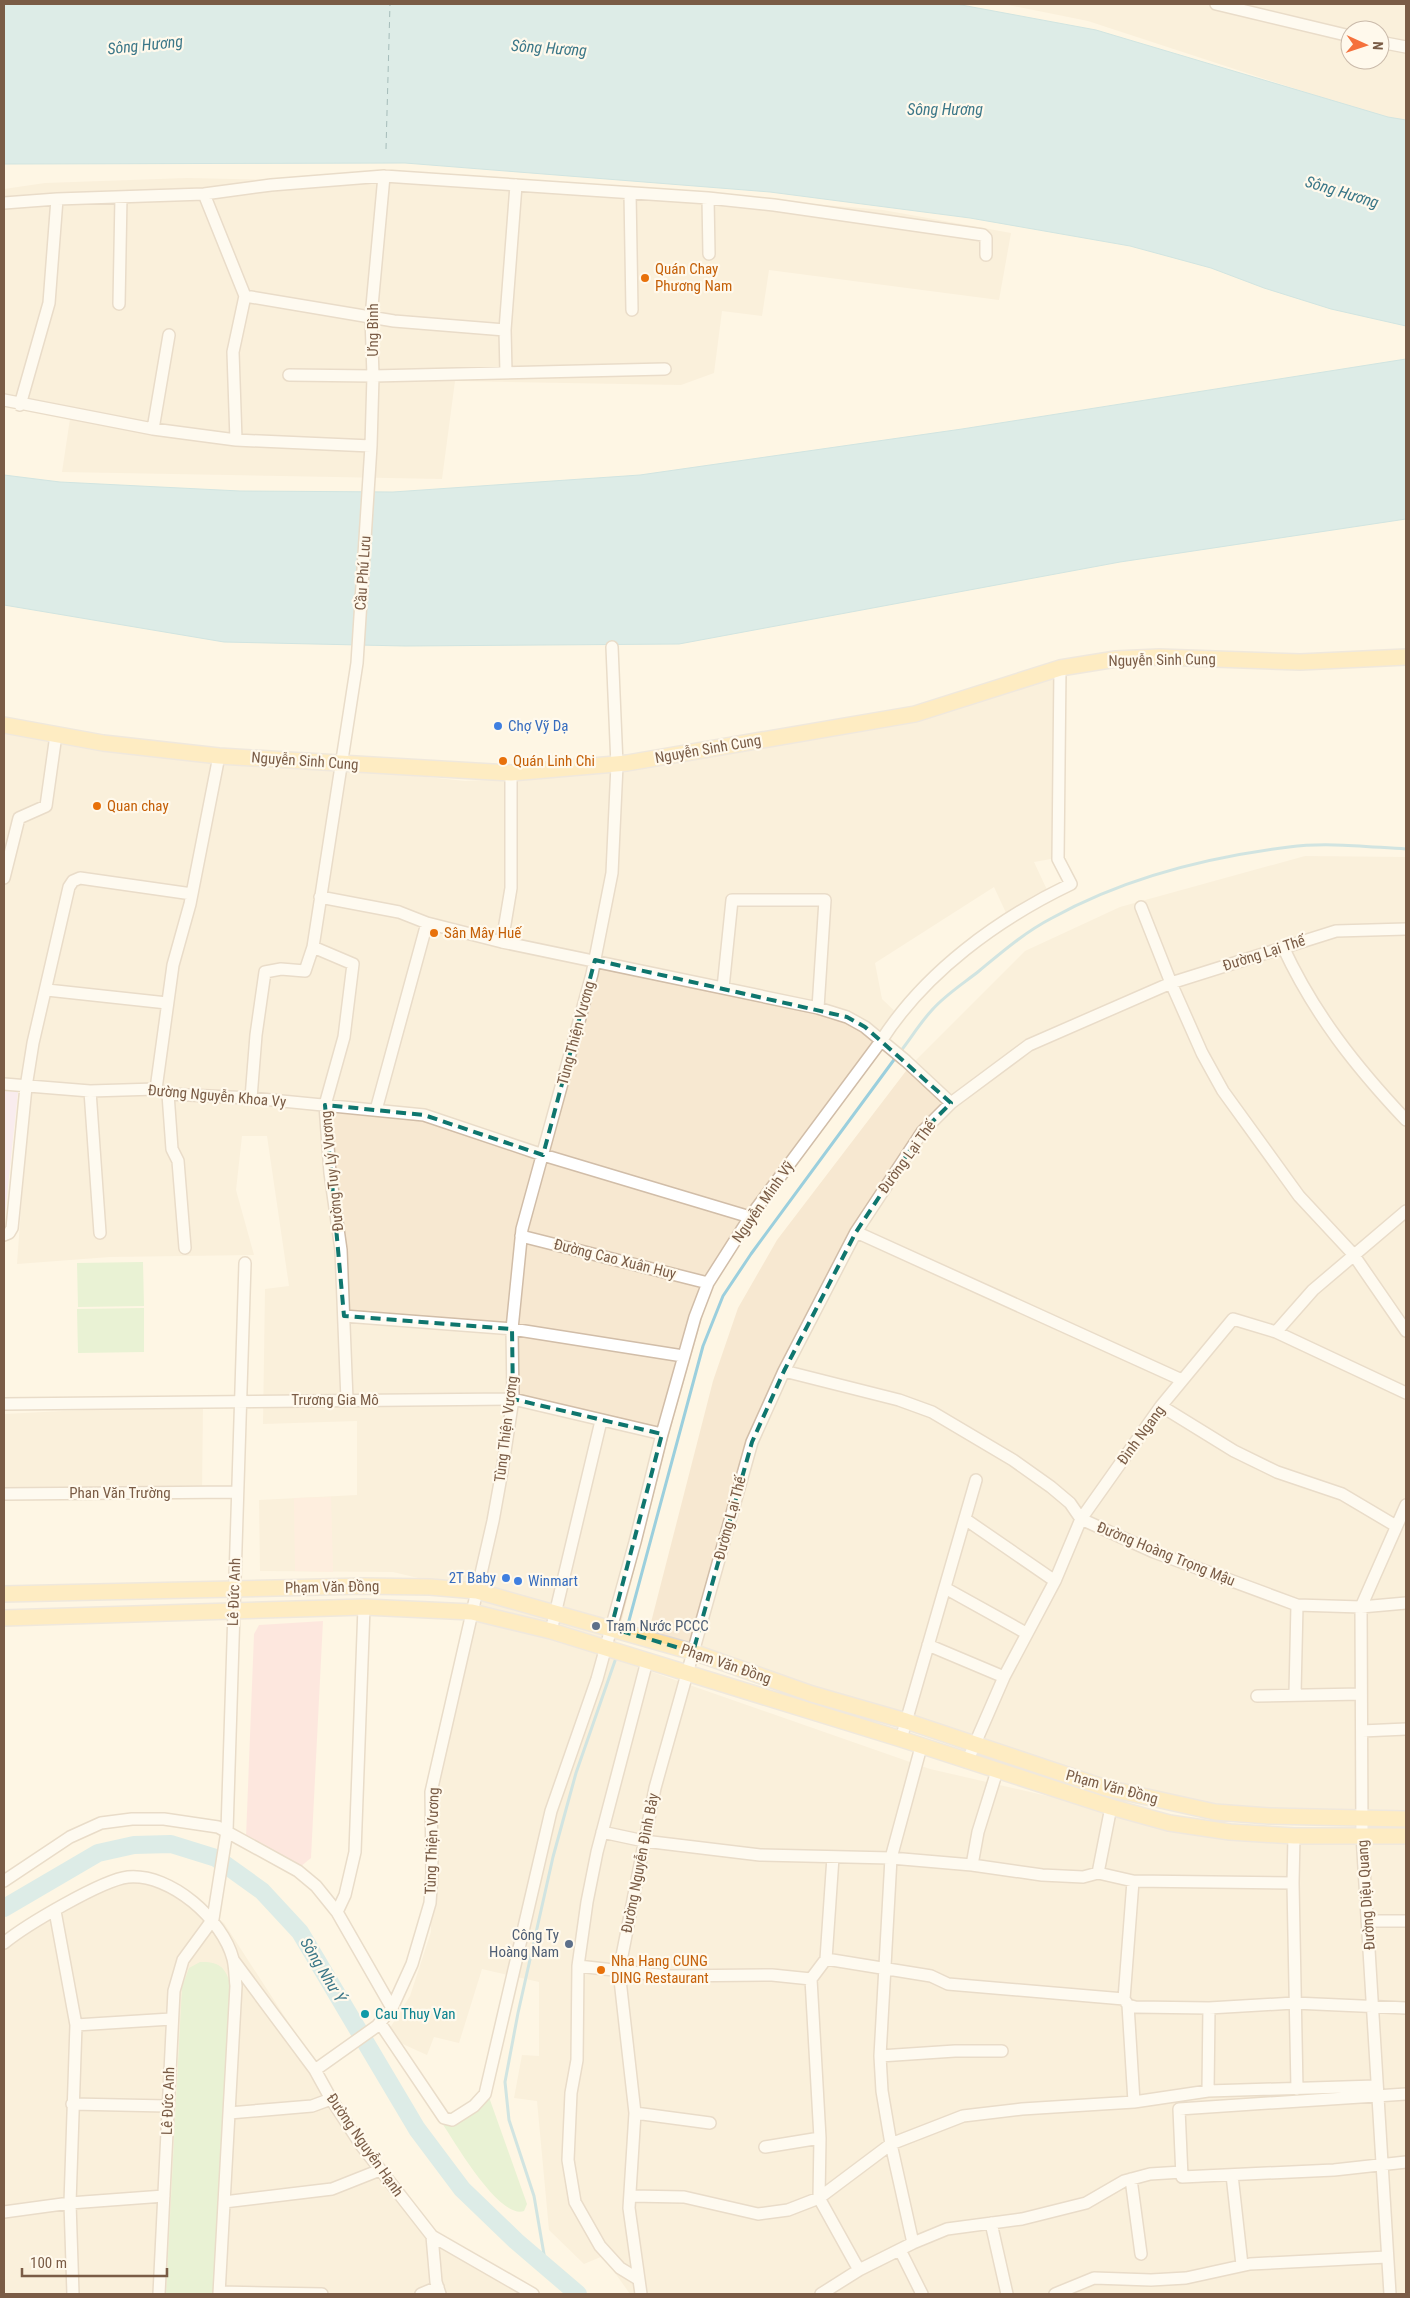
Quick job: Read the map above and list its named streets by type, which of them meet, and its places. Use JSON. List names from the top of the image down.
{
  "streets": {
    "main road": ["Nguyễn Sinh Cung", "Phạm Văn Đồng"],
    "street": [
      "Ưng Bình",
      "Cầu Phú Lưu",
      "Đường Lại Thế",
      "Tùng Thiện Vương",
      "Đường Nguyễn Khoa Vy",
      "Đường Tuy Lý Vương",
      "Nguyễn Minh Vỹ",
      "Đường Cao Xuân Huy",
      "Trương Gia Mô",
      "Đình Ngang",
      "Phan Văn Trường",
      "Đường Hoàng Trọng Mậu",
      "Lê Đức Anh",
      "Đường Nguyễn Đình Bảy",
      "Đường Diệu Quang",
      "Đường Nguyễn Hạnh"
    ]
  },
  "crossings": [
    ["Ưng Bình", "Cầu Phú Lưu"],
    ["Cầu Phú Lưu", "Nguyễn Sinh Cung"],
    ["Nguyễn Sinh Cung", "Tùng Thiện Vương"],
    ["Nguyễn Sinh Cung", "Nguyễn Minh Vỹ"],
    ["Đường Lại Thế", "Đường Hoàng Trọng Mậu"],
    ["Đường Lại Thế", "Phạm Văn Đồng"],
    ["Đường Lại Thế", "Đường Nguyễn Đình Bảy"],
    ["Tùng Thiện Vương", "Đường Nguyễn Khoa Vy"],
    ["Tùng Thiện Vương", "Nguyễn Minh Vỹ"],
    ["Tùng Thiện Vương", "Đường Cao Xuân Huy"],
    ["Tùng Thiện Vương", "Trương Gia Mô"],
    ["Tùng Thiện Vương", "Phạm Văn Đồng"],
    ["Tùng Thiện Vương", "Đường Nguyễn Hạnh"],
    ["Đường Nguyễn Khoa Vy", "Đường Tuy Lý Vương"],
    ["Đường Nguyễn Khoa Vy", "Nguyễn Minh Vỹ"],
    ["Đường Tuy Lý Vương", "Trương Gia Mô"],
    ["Nguyễn Minh Vỹ", "Đường Cao Xuân Huy"],
    ["Nguyễn Minh Vỹ", "Trương Gia Mô"],
    ["Nguyễn Minh Vỹ", "Phạm Văn Đồng"],
    ["Trương Gia Mô", "Lê Đức Anh"],
    ["Đình Ngang", "Đường Hoàng Trọng Mậu"],
    ["Đình Ngang", "Phạm Văn Đồng"],
    ["Phan Văn Trường", "Lê Đức Anh"],
    ["Đường Hoàng Trọng Mậu", "Đường Diệu Quang"],
    ["Phạm Văn Đồng", "Lê Đức Anh"],
    ["Phạm Văn Đồng", "Đường Nguyễn Đình Bảy"],
    ["Phạm Văn Đồng", "Đường Diệu Quang"]
  ],
  "water": ["Sông Hương", "Sông Như Ý"],
  "places": [
    "Quán Chay Phương Nam",
    "Chợ Vỹ Dạ",
    "Quán Linh Chi",
    "Quan chay",
    "Sân Mây Huế",
    "2T Baby",
    "Winmart",
    "Trạm Nước PCCC",
    "Công Ty Hoàng Nam",
    "Nha Hang CUNG DING Restaurant",
    "Cau Thuy Van"
  ],
  "scale_bar": "100 m",
  "north": "right"
}
